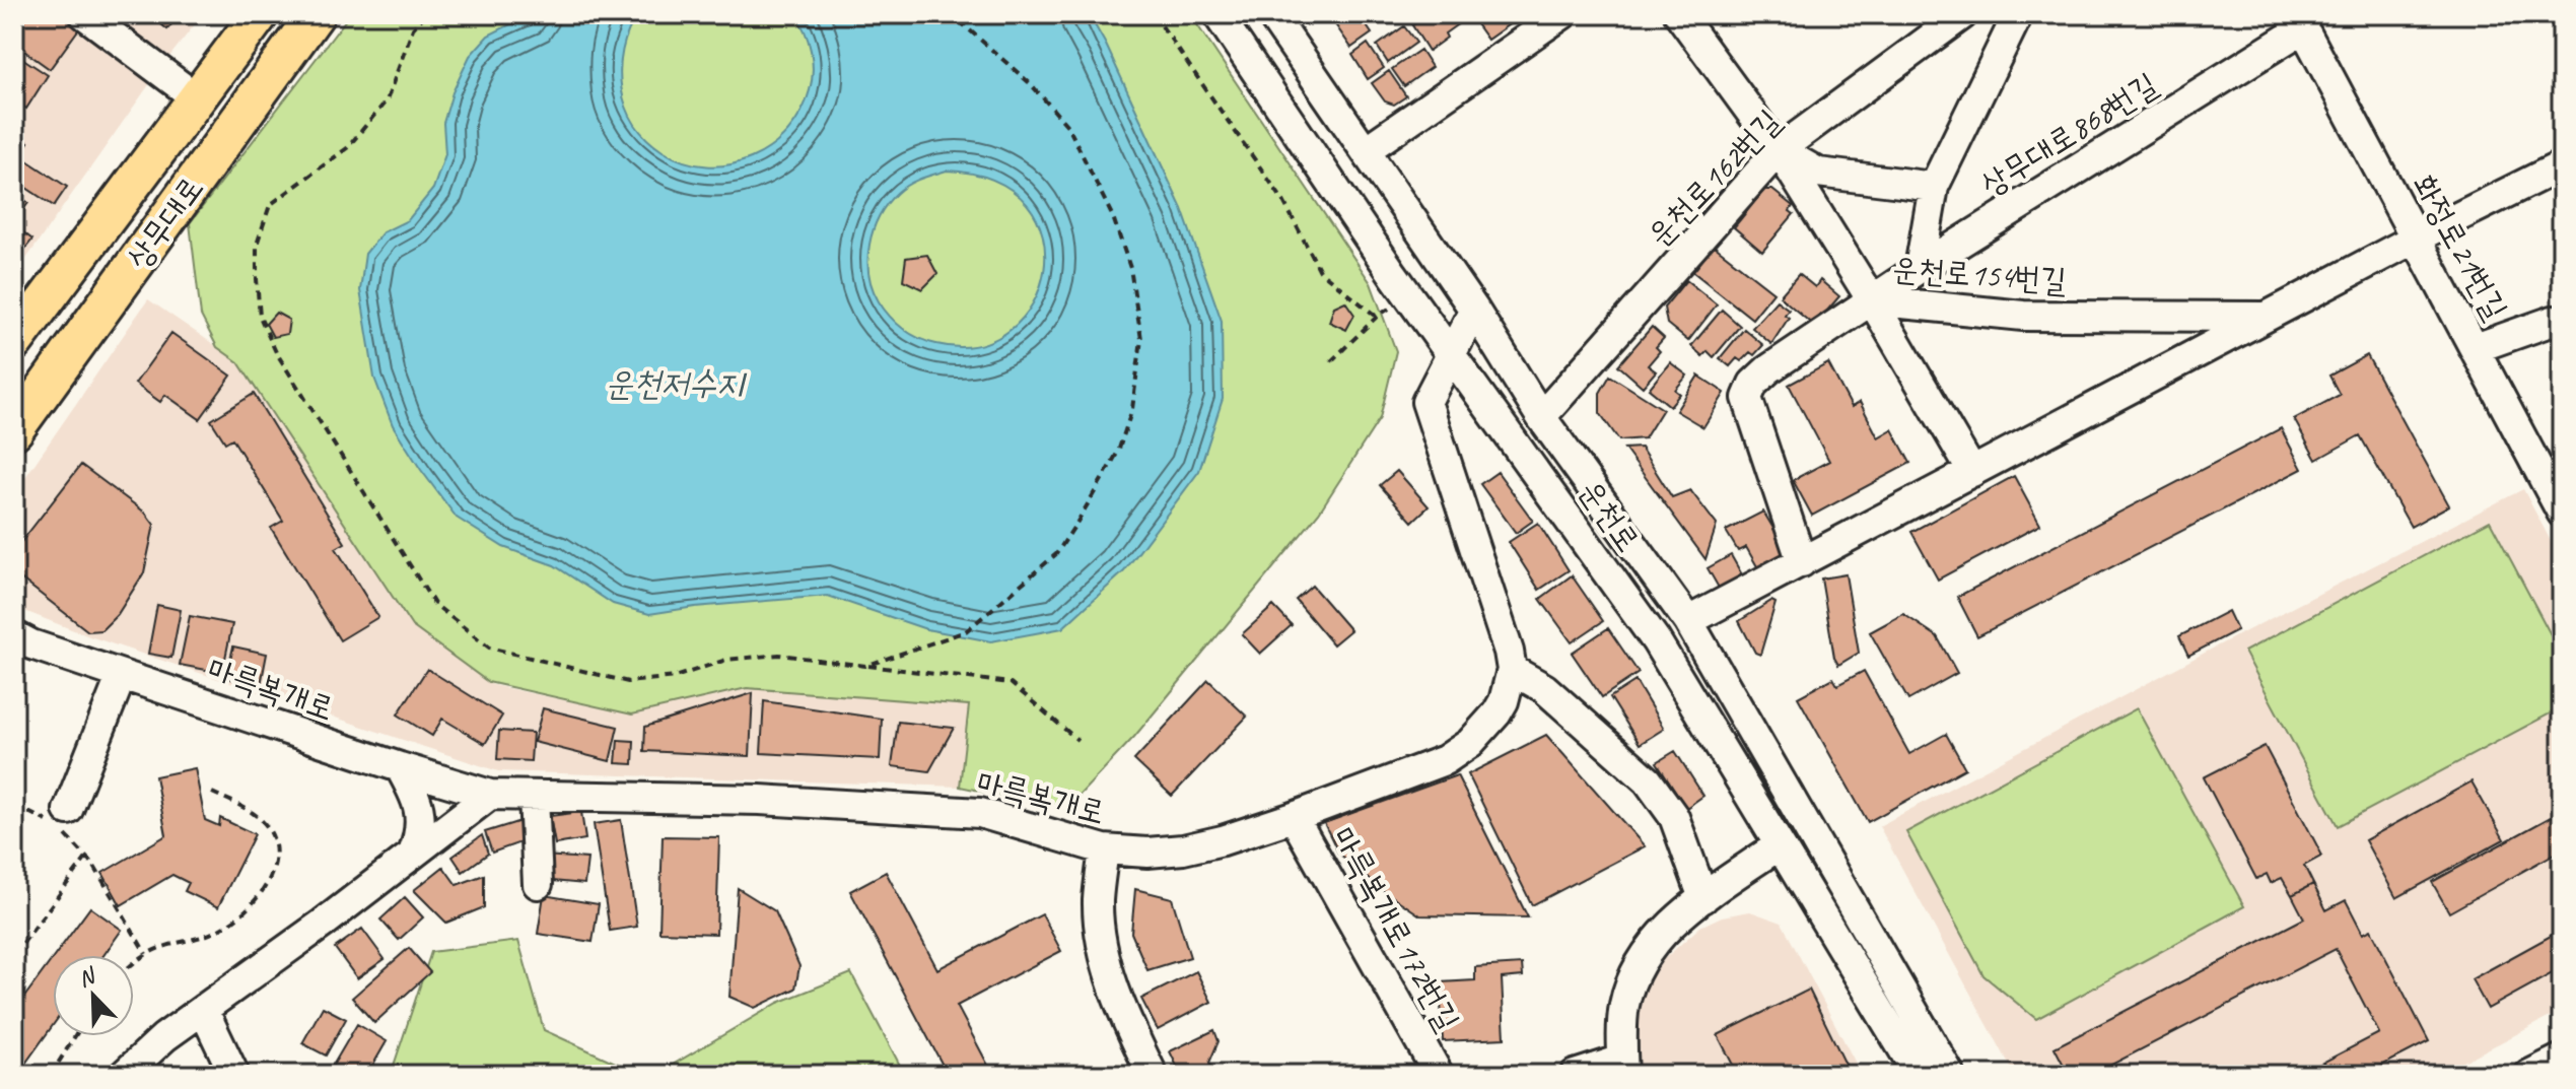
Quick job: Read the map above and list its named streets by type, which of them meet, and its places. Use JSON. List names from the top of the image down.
{
  "streets": {
    "main road": ["상무대로"],
    "street": [
      "상무대로868번길",
      "운천로162번길",
      "화정로21번길",
      "운천로154번길",
      "운천로",
      "마륵복개로",
      "마륵복개로172번길"
    ]
  },
  "crossings": [
    ["상무대로868번길", "운천로162번길"],
    ["상무대로868번길", "화정로21번길"],
    ["상무대로868번길", "운천로154번길"],
    ["운천로162번길", "운천로"],
    ["화정로21번길", "운천로154번길"],
    ["운천로154번길", "운천로"],
    ["마륵복개로", "마륵복개로172번길"]
  ],
  "water": ["운천저수지"],
  "north": "top left"
}
